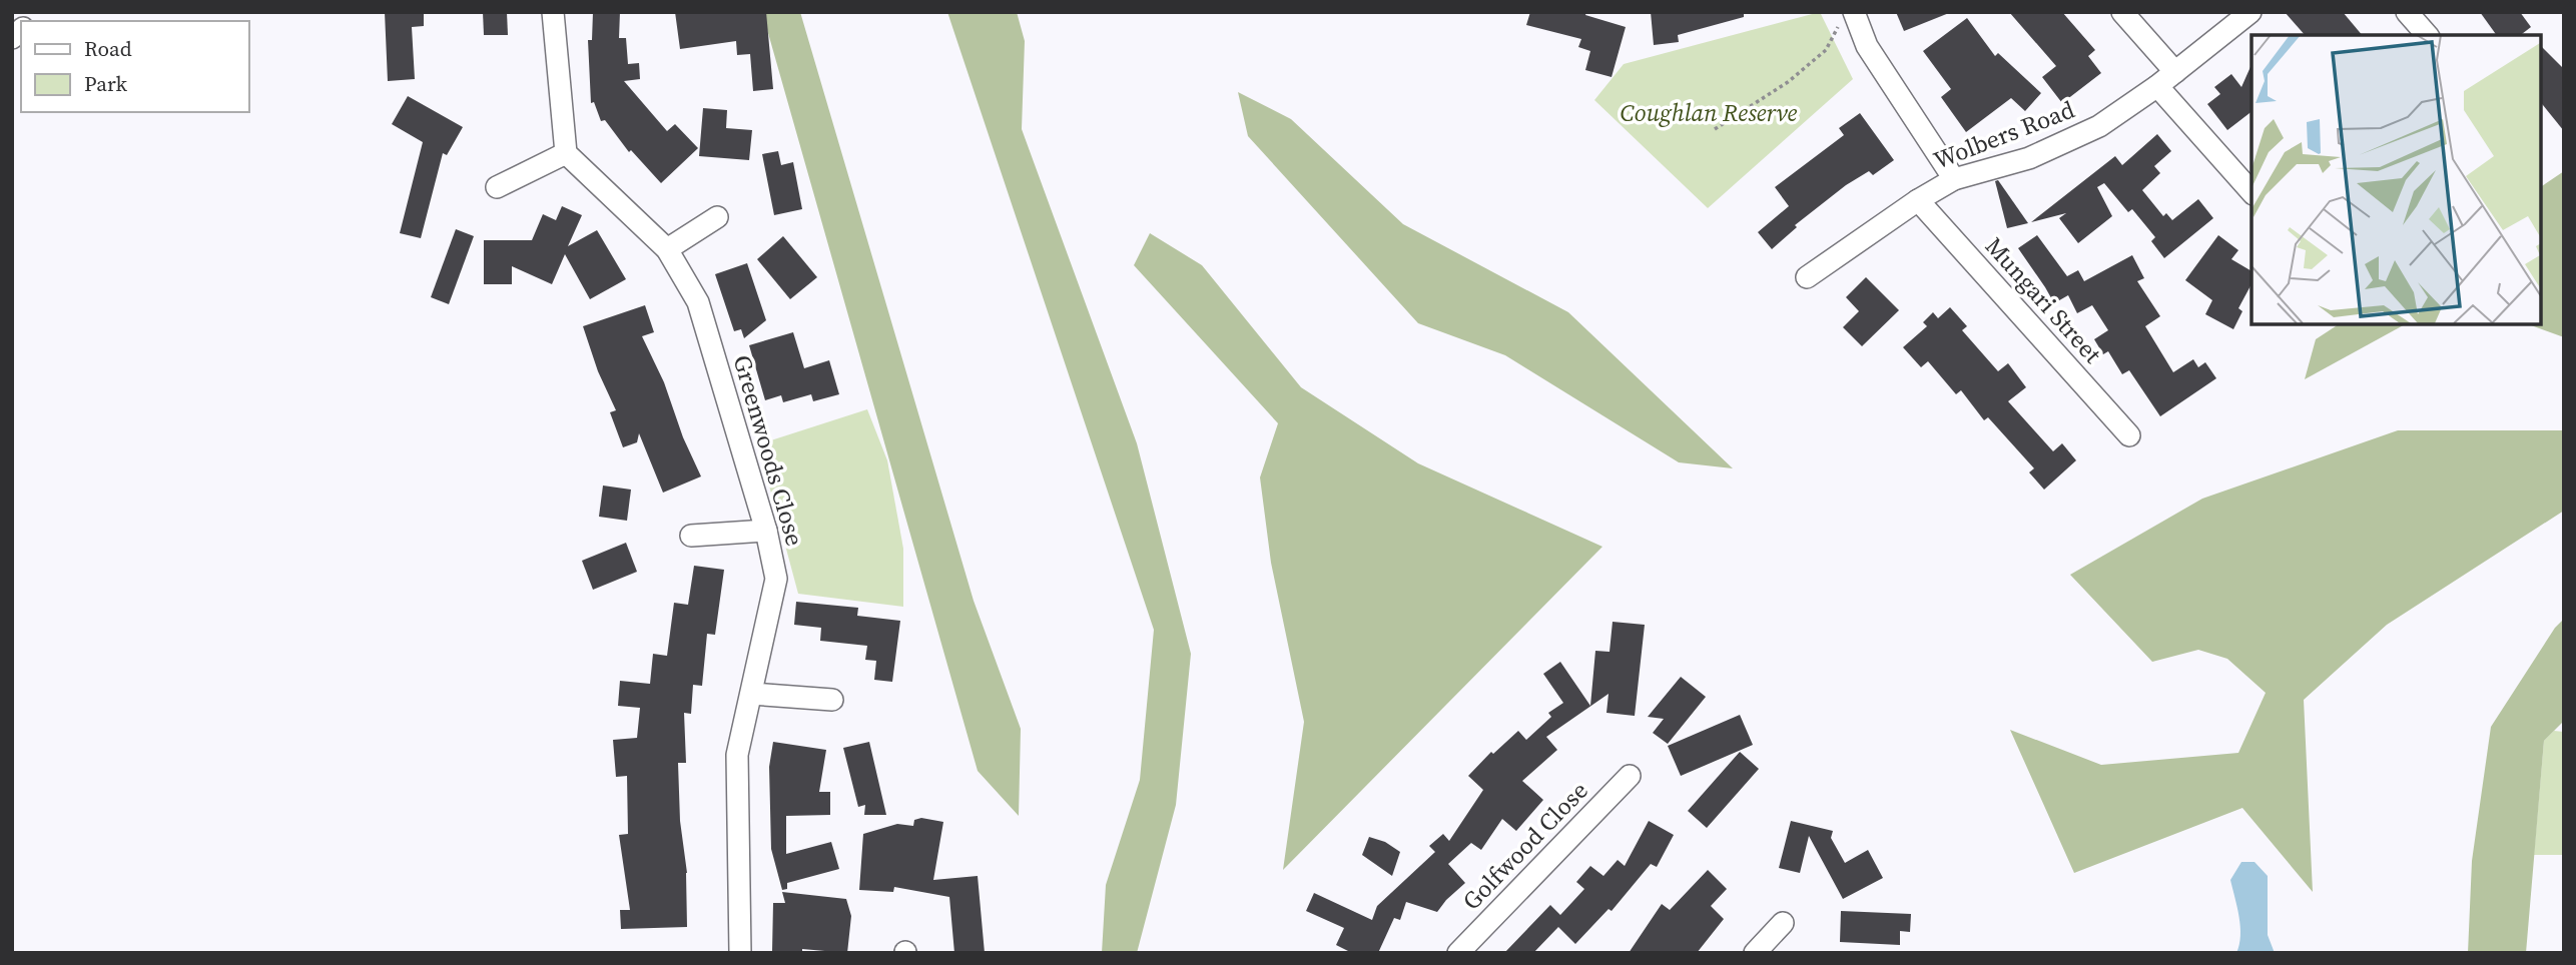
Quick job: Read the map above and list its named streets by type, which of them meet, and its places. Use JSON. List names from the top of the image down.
{
  "streets": {
    "street": [
      "Wolbers Road",
      "Mungari Street",
      "Greenwoods Close",
      "Golfwood Close"
    ]
  },
  "crossings": [
    ["Wolbers Road", "Mungari Street"]
  ],
  "parks": ["Coughlan Reserve"],
  "legend": ["Road", "Park"]
}
